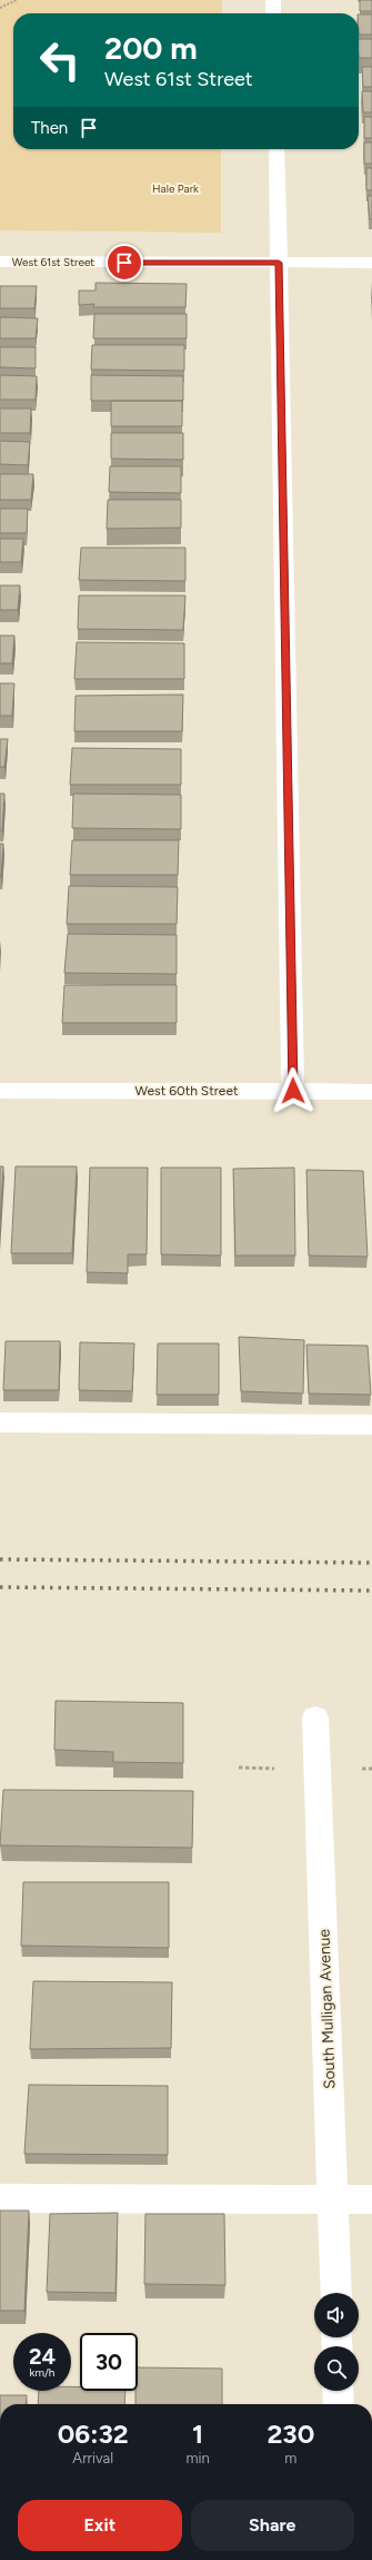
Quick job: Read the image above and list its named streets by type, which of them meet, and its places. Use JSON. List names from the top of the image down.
{
  "streets": {
    "street": ["West 61st Street", "West 60th Street", "South Mulligan Avenue"]
  },
  "parks": ["Hale Park"],
  "page": {
    "turn": ["200 m", "West 61st Street"],
    "then": "Then",
    "speed": "24 km/h",
    "limit": "30",
    "eta": [
      "06:32",
      "Arrival",
      "1",
      "min",
      "230",
      "m"
    ],
    "buttons": ["Exit", "Share"]
  }
}
